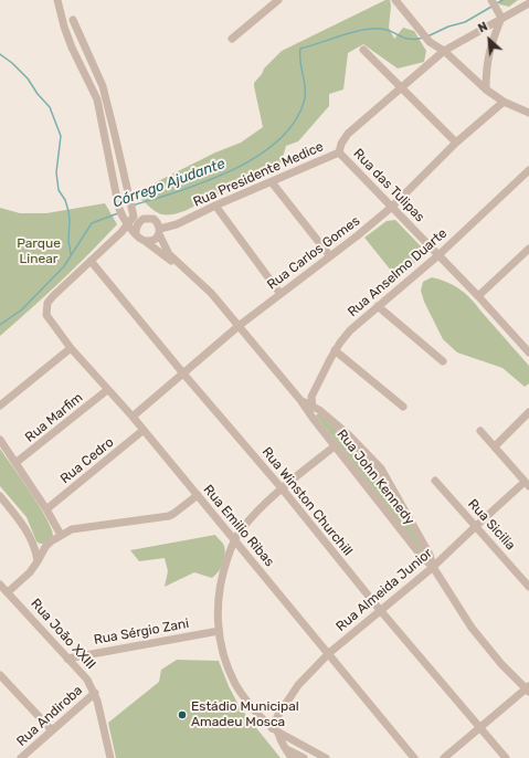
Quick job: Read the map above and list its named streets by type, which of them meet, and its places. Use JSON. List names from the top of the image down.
{
  "streets": {
    "street": [
      "Rua Presidente Medice",
      "Rua das Tulipas",
      "Rua Carlos Gomes",
      "Rua Anselmo Duarte",
      "Rua Marfim",
      "Rua Cedro",
      "Rua John Kennedy",
      "Rua Winston Churchill",
      "Rua Sicilia",
      "Rua Emilio Ribas",
      "Rua Almeida Junior",
      "Rua Sérgio Zani",
      "Rua João XXIII",
      "Rua Andiroba"
    ]
  },
  "crossings": [
    ["Rua Presidente Medice", "Rua das Tulipas"],
    ["Rua Presidente Medice", "Rua John Kennedy"],
    ["Rua das Tulipas", "Rua Carlos Gomes"],
    ["Rua das Tulipas", "Rua Anselmo Duarte"],
    ["Rua Carlos Gomes", "Rua John Kennedy"],
    ["Rua Carlos Gomes", "Rua Winston Churchill"],
    ["Rua Carlos Gomes", "Rua Emilio Ribas"],
    ["Rua Anselmo Duarte", "Rua John Kennedy"],
    ["Rua Marfim", "Rua Emilio Ribas"],
    ["Rua Cedro", "Rua Emilio Ribas"],
    ["Rua John Kennedy", "Rua Almeida Junior"],
    ["Rua Winston Churchill", "Rua Emilio Ribas"],
    ["Rua Winston Churchill", "Rua Almeida Junior"],
    ["Rua Sicilia", "Rua Almeida Junior"],
    ["Rua Emilio Ribas", "Rua Almeida Junior"],
    ["Rua Sérgio Zani", "Rua João XXIII"],
    ["Rua João XXIII", "Rua Andiroba"]
  ],
  "water": ["Córrego Ajudante"],
  "parks": ["Parque Linear"],
  "places": ["Estádio Municipal Amadeu Mosca"],
  "north": "top left"
}
